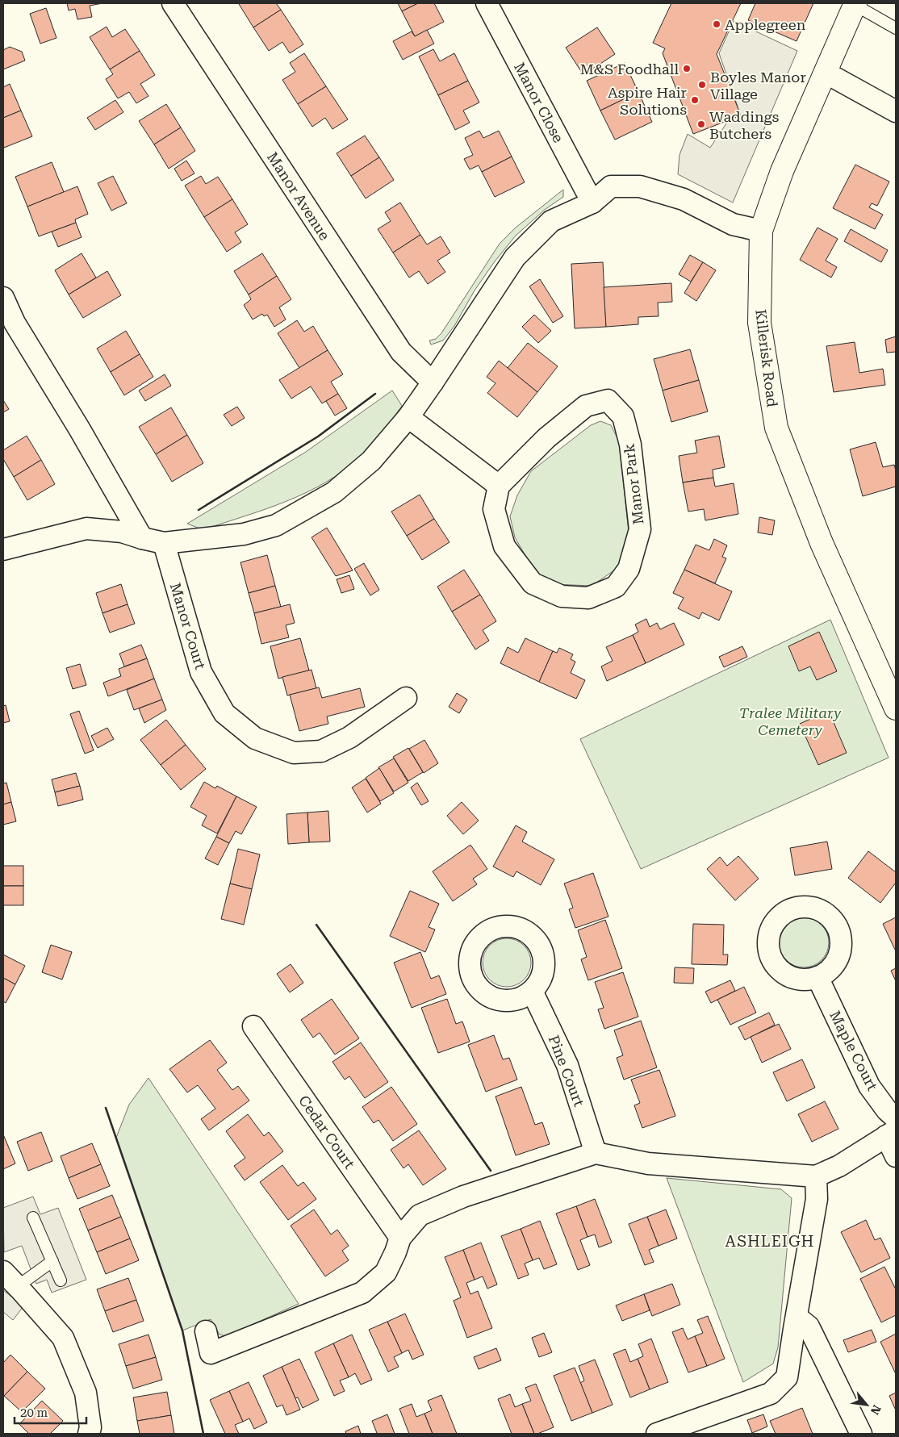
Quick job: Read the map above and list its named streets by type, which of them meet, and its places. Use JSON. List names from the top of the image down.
{
  "streets": {
    "main road": ["Killerisk Road"],
    "street": [
      "Manor Close",
      "Manor Avenue",
      "Manor Park",
      "Manor Court",
      "Maple Court",
      "Pine Court",
      "Cedar Court"
    ]
  },
  "districts": ["ASHLEIGH"],
  "parks": ["Tralee Military Cemetery"],
  "places": [
    "Applegreen",
    "M&S Foodhall",
    "Boyles Manor Village",
    "Aspire Hair Solutions",
    "Waddings Butchers"
  ],
  "scale_bar": "20 m",
  "north": "bottom right"
}
